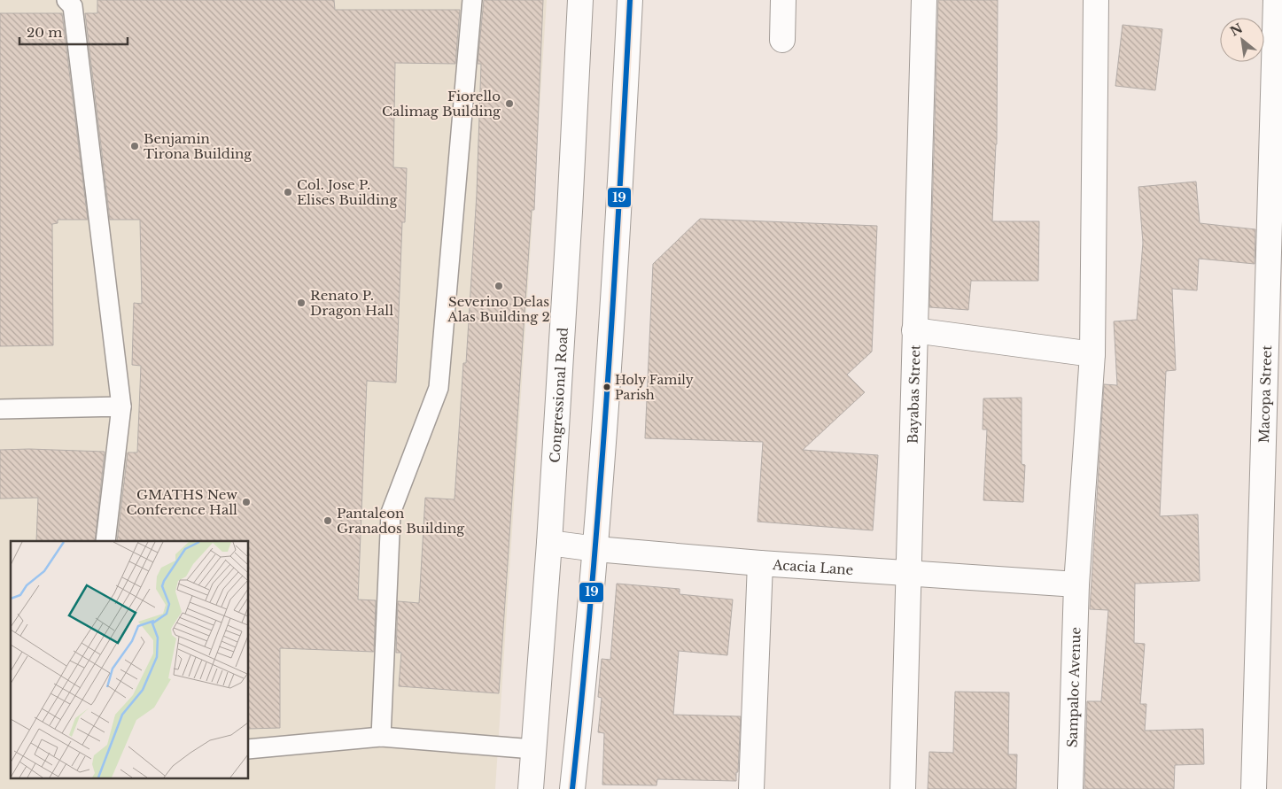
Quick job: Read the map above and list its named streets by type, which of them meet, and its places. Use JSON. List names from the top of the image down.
{
  "streets": {
    "street": [
      "Bayabas Street",
      "Congressional Road",
      "Macopa Street",
      "Acacia Lane",
      "Sampaloc Avenue"
    ]
  },
  "crossings": [
    ["Bayabas Street", "Acacia Lane"],
    ["Congressional Road", "Acacia Lane"],
    ["Acacia Lane", "Sampaloc Avenue"]
  ],
  "places": [
    "Fiorello Calimag Building",
    "Benjamin Tirona Building",
    "Col. Jose P. Elises Building",
    "Severino Delas Alas Building 2",
    "Renato P. Dragon Hall",
    "Holy Family Parish",
    "GMATHS New Conference Hall",
    "Pantaleon Granados Building"
  ],
  "lines": ["transit line 19"],
  "scale_bar": "20 m",
  "north": "top left"
}
